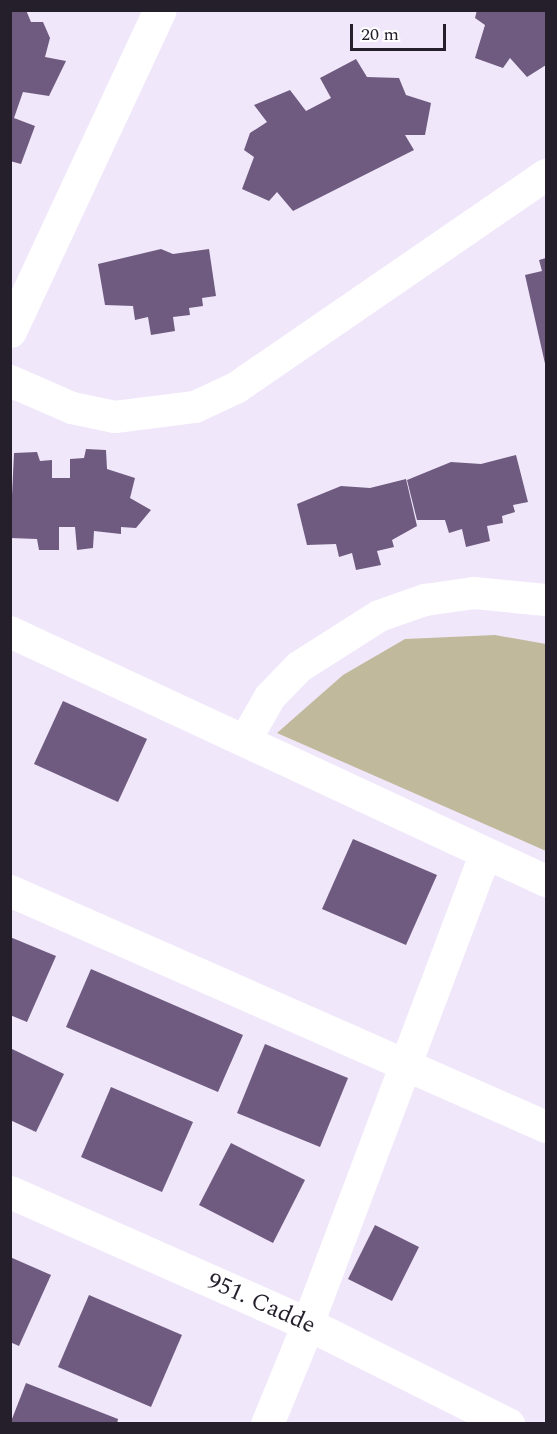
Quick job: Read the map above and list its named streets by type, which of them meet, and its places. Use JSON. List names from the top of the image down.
{
  "streets": {
    "street": ["951. Cadde"]
  },
  "scale_bar": "20 m"
}
